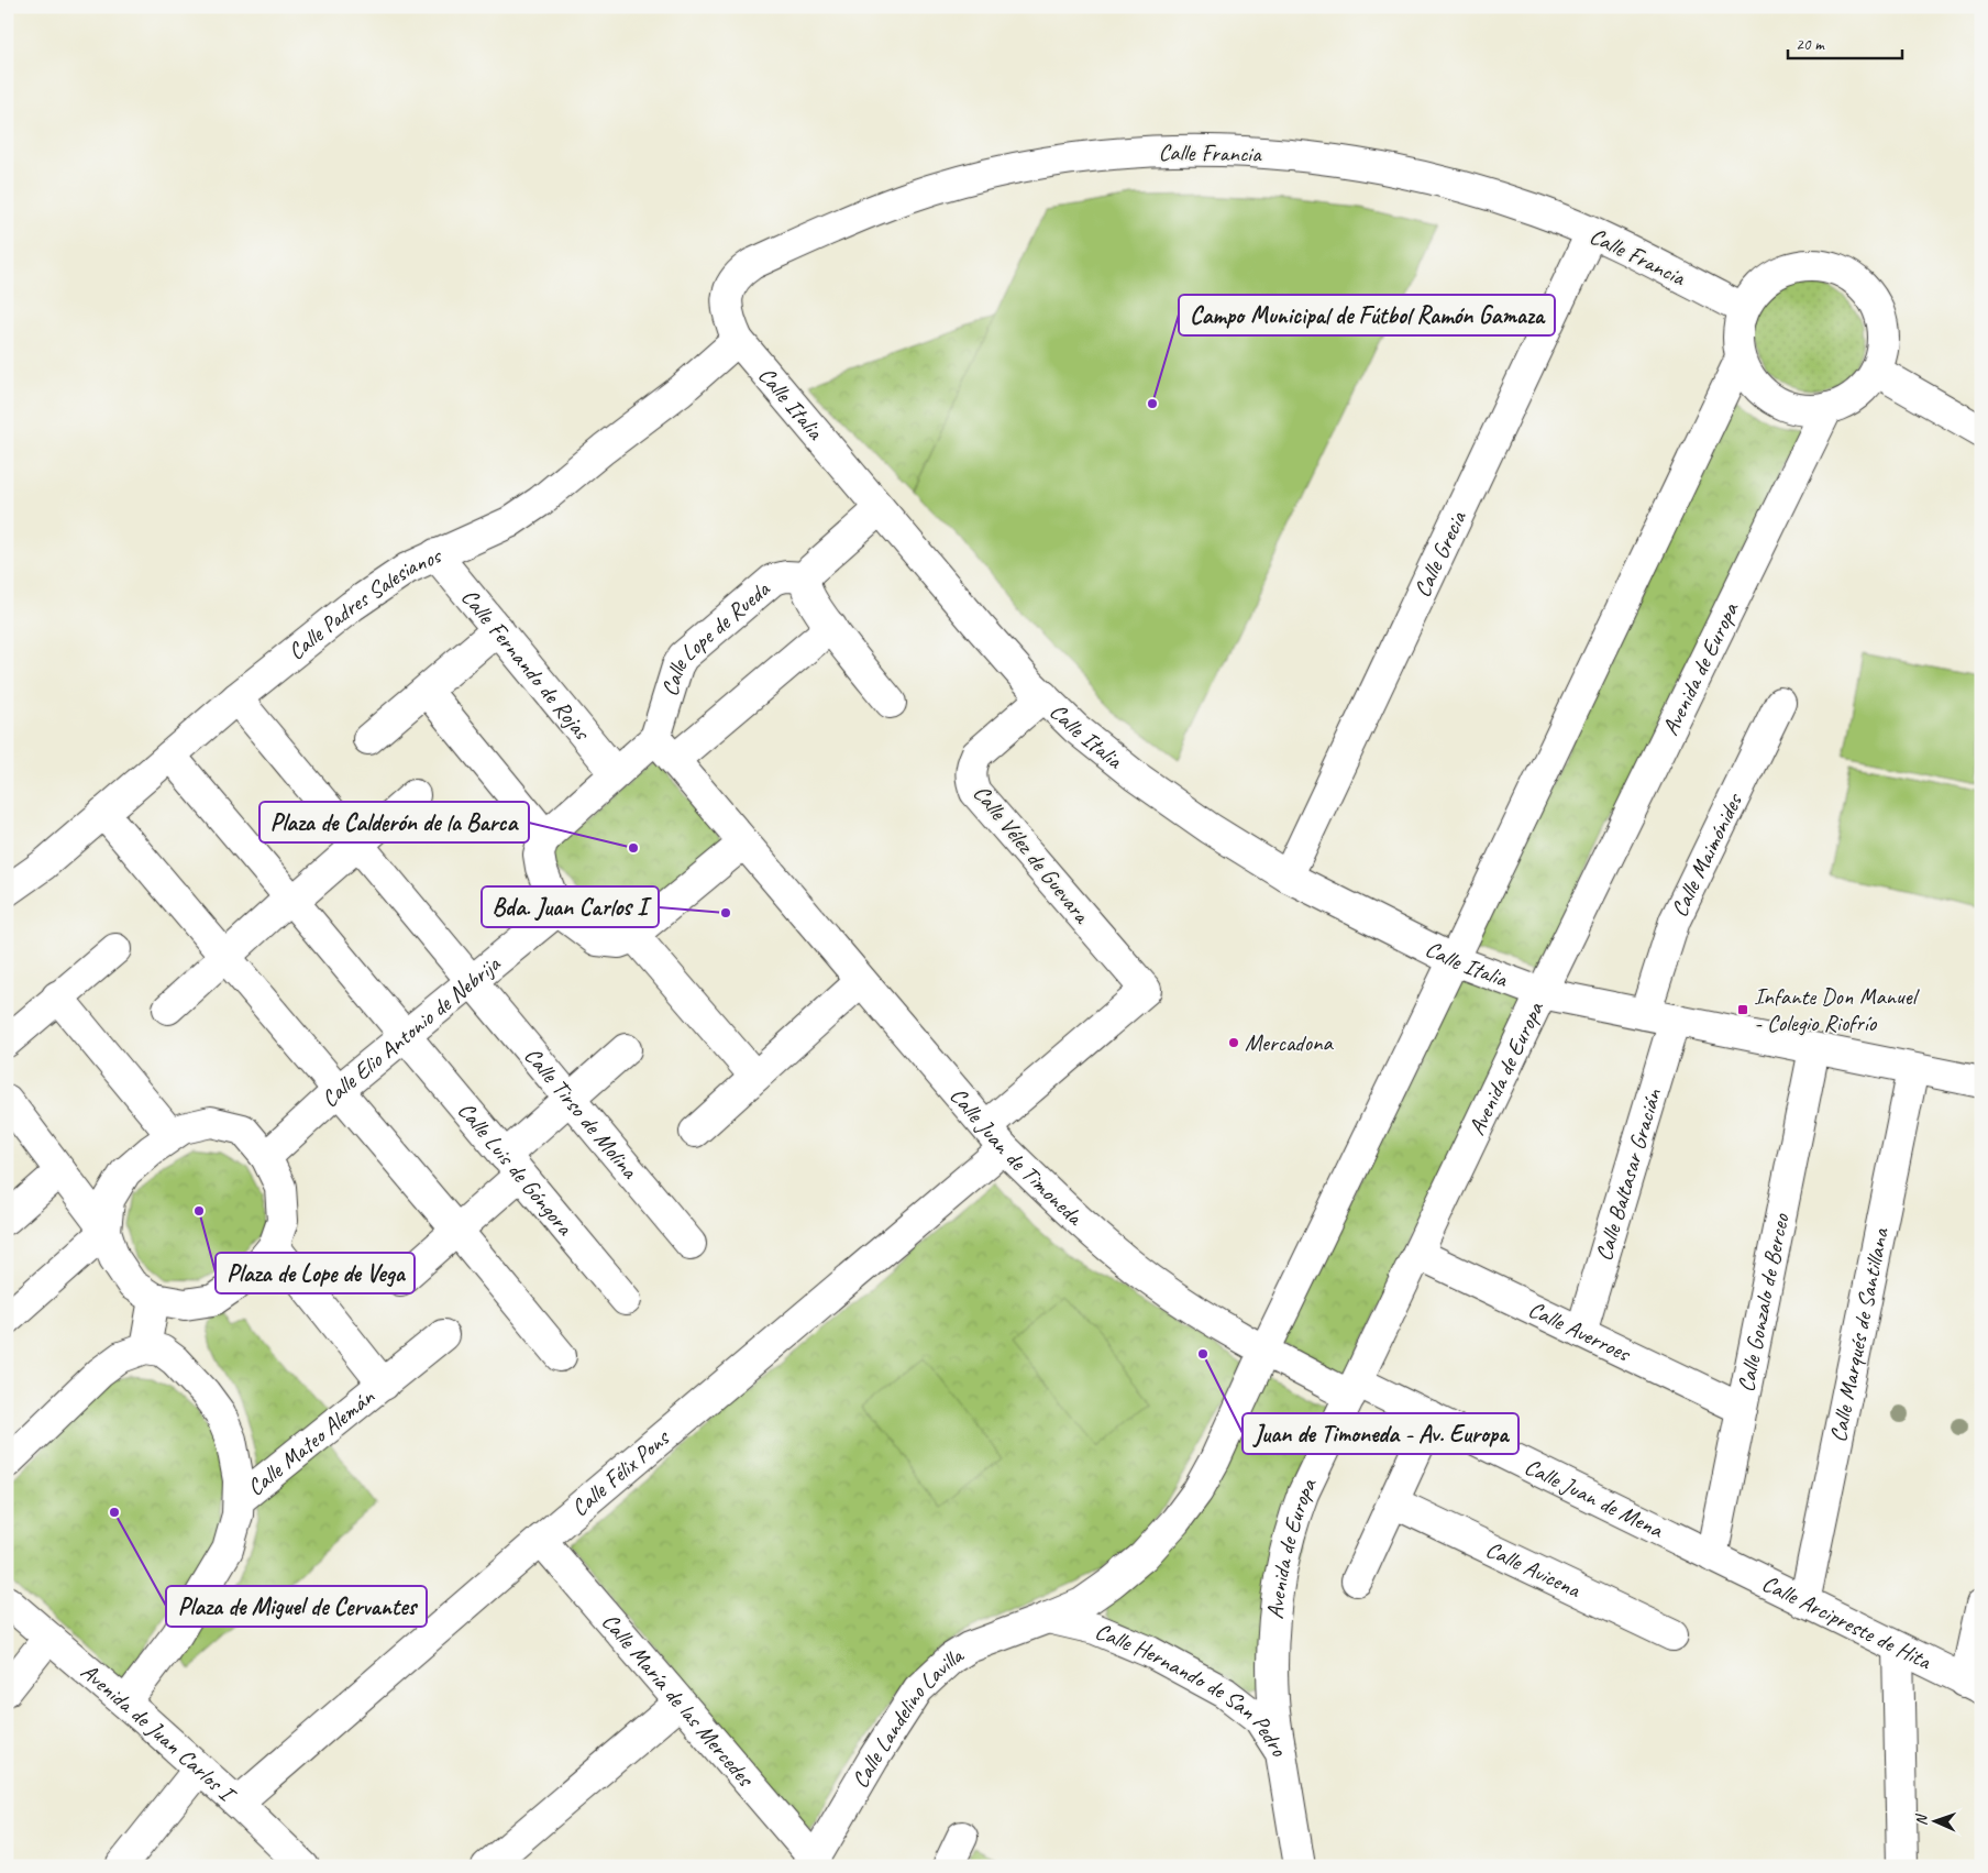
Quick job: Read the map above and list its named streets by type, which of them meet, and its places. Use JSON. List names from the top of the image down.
{
  "streets": {
    "street": [
      "Calle Francia",
      "Calle Italia",
      "Calle Grecia",
      "Calle Padres Salesianos",
      "Calle Lope de Rueda",
      "Calle Fernando de Rojas",
      "Avenida de Europa",
      "Calle Vélez de Guevara",
      "Calle Maimónides",
      "Calle Elio Antonio de Nebrija",
      "Calle Tirso de Molina",
      "Calle Juan de Timoneda",
      "Calle Luis de Góngora",
      "Calle Baltasar Gracián",
      "Calle Gonzalo de Berceo",
      "Calle Averroes",
      "Calle Marqués de Santillana",
      "Calle Mateo Alemán",
      "Calle Félix Pons",
      "Calle Juan de Mena",
      "Calle Avicena",
      "Calle Arcipreste de Hita",
      "Calle Hernando de San Pedro",
      "Calle María de las Mercedes",
      "Calle Landelino Lavilla",
      "Avenida de Juan Carlos I"
    ]
  },
  "crossings": [
    ["Calle Francia", "Calle Italia"],
    ["Calle Francia", "Calle Grecia"],
    ["Calle Francia", "Calle Padres Salesianos"],
    ["Calle Francia", "Avenida de Europa"],
    ["Calle Italia", "Calle Grecia"],
    ["Calle Italia", "Calle Padres Salesianos"],
    ["Calle Italia", "Avenida de Europa"],
    ["Calle Italia", "Calle Vélez de Guevara"],
    ["Calle Italia", "Calle Maimónides"],
    ["Calle Italia", "Calle Baltasar Gracián"],
    ["Calle Italia", "Calle Gonzalo de Berceo"],
    ["Calle Italia", "Calle Marqués de Santillana"],
    ["Calle Padres Salesianos", "Calle Fernando de Rojas"],
    ["Calle Padres Salesianos", "Calle Tirso de Molina"],
    ["Calle Padres Salesianos", "Calle Luis de Góngora"],
    ["Calle Lope de Rueda", "Calle Juan de Timoneda"],
    ["Avenida de Europa", "Calle Juan de Timoneda"],
    ["Avenida de Europa", "Calle Averroes"],
    ["Avenida de Europa", "Calle Juan de Mena"],
    ["Avenida de Europa", "Calle Hernando de San Pedro"],
    ["Calle Vélez de Guevara", "Calle Félix Pons"],
    ["Calle Elio Antonio de Nebrija", "Calle Tirso de Molina"],
    ["Calle Elio Antonio de Nebrija", "Calle Luis de Góngora"],
    ["Calle Elio Antonio de Nebrija", "Calle Mateo Alemán"],
    ["Calle Juan de Timoneda", "Calle Félix Pons"],
    ["Calle Juan de Timoneda", "Calle Juan de Mena"],
    ["Calle Baltasar Gracián", "Calle Averroes"],
    ["Calle Gonzalo de Berceo", "Calle Averroes"],
    ["Calle Gonzalo de Berceo", "Calle Juan de Mena"],
    ["Calle Gonzalo de Berceo", "Calle Arcipreste de Hita"],
    ["Calle Marqués de Santillana", "Calle Arcipreste de Hita"],
    ["Calle Félix Pons", "Calle María de las Mercedes"],
    ["Calle Félix Pons", "Avenida de Juan Carlos I"],
    ["Calle Juan de Mena", "Calle Arcipreste de Hita"],
    ["Calle Hernando de San Pedro", "Calle Landelino Lavilla"],
    ["Calle María de las Mercedes", "Calle Landelino Lavilla"]
  ],
  "places": {
    "other": [
      "Campo Municipal de Fútbol Ramón Gamaza",
      "Plaza de Calderón de la Barca",
      "Bda. Juan Carlos I",
      "Mercadona",
      "Plaza de Lope de Vega",
      "Juan de Timoneda - Av. Europa",
      "Plaza de Miguel de Cervantes"
    ],
    "transit": ["Infante Don Manuel - Colegio Riofrío"]
  },
  "scale_bar": "20 m",
  "north": "left"
}
